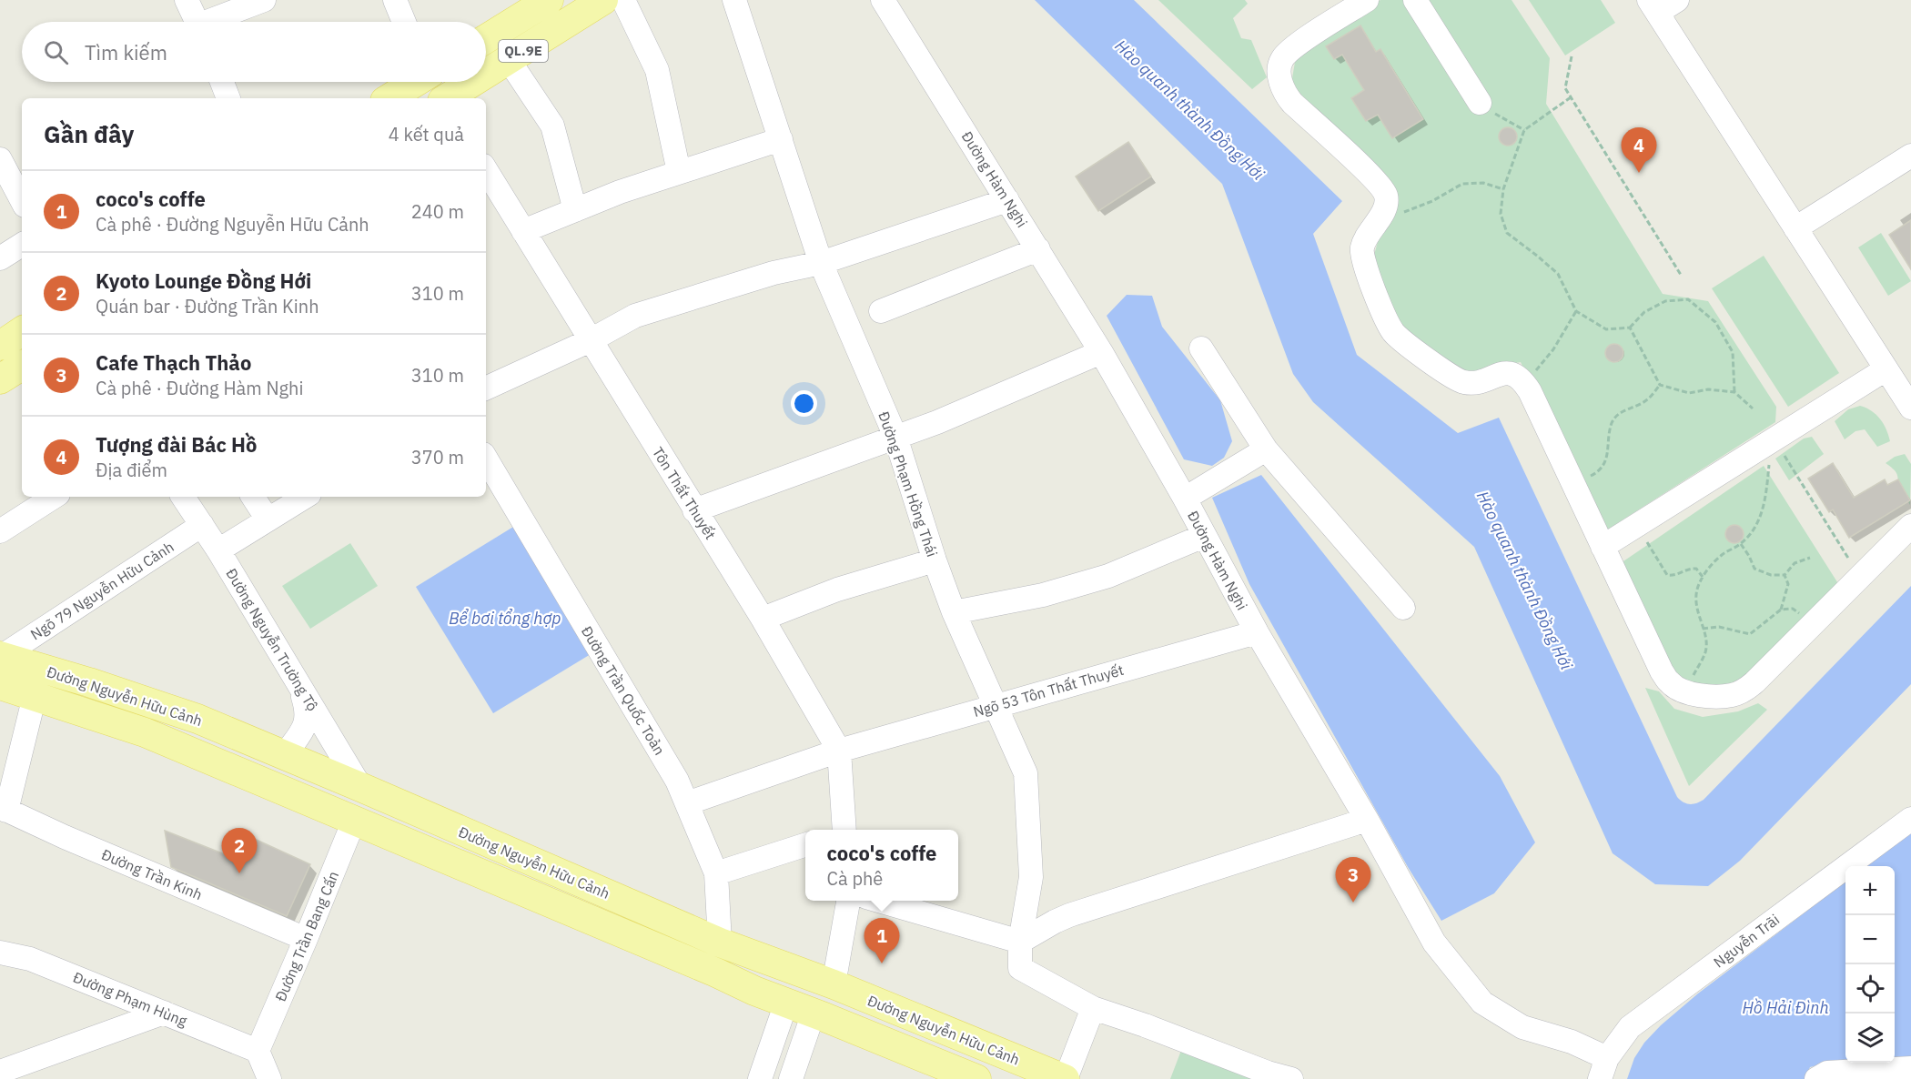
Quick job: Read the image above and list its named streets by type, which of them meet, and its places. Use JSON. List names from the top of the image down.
{
  "streets": {
    "main road": ["QL.9E", "Đường Nguyễn Hữu Cảnh"],
    "street": [
      "Đường Hàm Nghi",
      "Đường Phạm Hồng Thái",
      "Tôn Thất Thuyết",
      "Ngõ 79 Nguyễn Hữu Cảnh",
      "Đường Nguyễn Trường Tộ",
      "Đường Trần Quốc Toản",
      "Ngõ 53 Tôn Thất Thuyết",
      "Đường Trần Kinh",
      "Đường Trần Bang Cấn",
      "Nguyễn Trãi",
      "Đường Phạm Hùng"
    ]
  },
  "crossings": [
    ["Đường Hàm Nghi", "Ngõ 53 Tôn Thất Thuyết"],
    ["Đường Hàm Nghi", "Nguyễn Trãi"],
    ["Đường Phạm Hồng Thái", "Ngõ 53 Tôn Thất Thuyết"],
    ["Tôn Thất Thuyết", "Ngõ 53 Tôn Thất Thuyết"],
    ["Ngõ 79 Nguyễn Hữu Cảnh", "Đường Nguyễn Trường Tộ"],
    ["Ngõ 79 Nguyễn Hữu Cảnh", "Đường Nguyễn Hữu Cảnh"],
    ["Đường Nguyễn Trường Tộ", "Đường Nguyễn Hữu Cảnh"],
    ["Đường Trần Quốc Toản", "Ngõ 53 Tôn Thất Thuyết"],
    ["Đường Trần Quốc Toản", "Đường Nguyễn Hữu Cảnh"],
    ["Đường Nguyễn Hữu Cảnh", "Đường Trần Bang Cấn"],
    ["Đường Trần Kinh", "Đường Trần Bang Cấn"],
    ["Đường Trần Bang Cấn", "Đường Phạm Hùng"]
  ],
  "water": ["Hào quanh thành Đồng Hới", "Bể bơi tổng hợp", "Hồ Hải Đình"],
  "page": {
    "search": "Tìm kiếm",
    "heading": ["Gần đây", "4 kết quả"],
    "pins": [
      "4",
      "2",
      "3",
      "1"
    ],
    "list": [
      {
        "mark": "1",
        "name": "coco's coffe",
        "note": "Cà phê · Đường Nguyễn Hữu Cảnh",
        "value": "240 m"
      },
      {
        "mark": "2",
        "name": "Kyoto Lounge Đồng Hới",
        "note": "Quán bar · Đường Trần Kinh",
        "value": "310 m"
      },
      {
        "mark": "3",
        "name": "Cafe Thạch Thảo",
        "note": "Cà phê · Đường Hàm Nghi",
        "value": "310 m"
      },
      {
        "mark": "4",
        "name": "Tượng đài Bác Hồ",
        "note": "Địa điểm",
        "value": "370 m"
      }
    ],
    "popup": ["coco's coffe", "Cà phê"],
    "map_buttons": ["+", "−"]
  }
}
